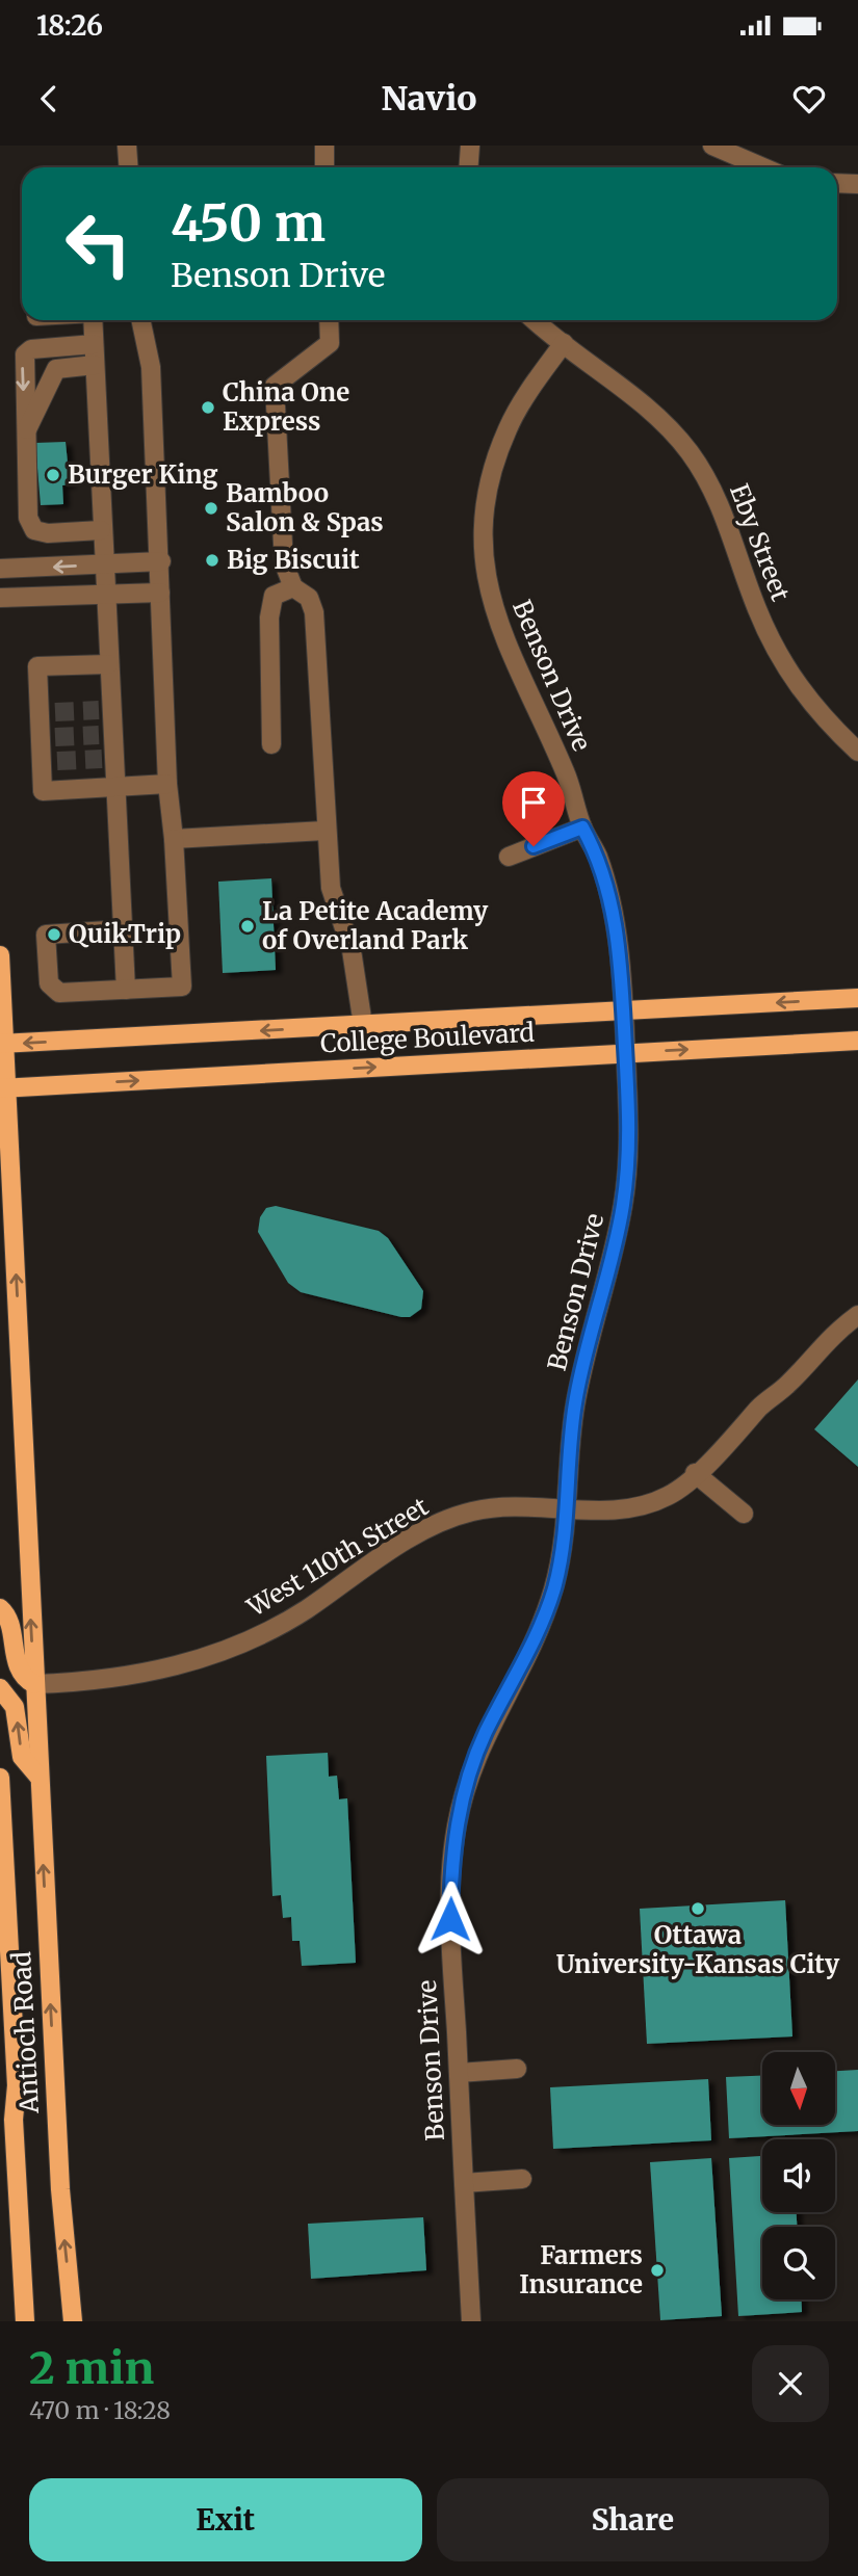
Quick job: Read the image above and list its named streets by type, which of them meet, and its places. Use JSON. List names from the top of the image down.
{
  "streets": {
    "main road": ["College Boulevard", "Antioch Road"],
    "street": ["Eby Street", "Benson Drive", "West 110th Street"]
  },
  "crossings": [
    ["Eby Street", "Benson Drive"],
    ["Benson Drive", "College Boulevard"],
    ["Benson Drive", "West 110th Street"],
    ["College Boulevard", "Antioch Road"],
    ["West 110th Street", "Antioch Road"]
  ],
  "places": [
    "China One Express",
    "Burger King",
    "Bamboo Salon & Spas",
    "Big Biscuit",
    "La Petite Academy of Overland Park",
    "QuikTrip",
    "Ottawa University-Kansas City",
    "Farmers Insurance"
  ],
  "north": "bottom",
  "page": {
    "status": "18:26",
    "header": "Navio",
    "turn": ["450 m", "Benson Drive"],
    "heading": ["2 min", "470 m · 18:28"],
    "buttons": ["Exit", "Share"]
  }
}
